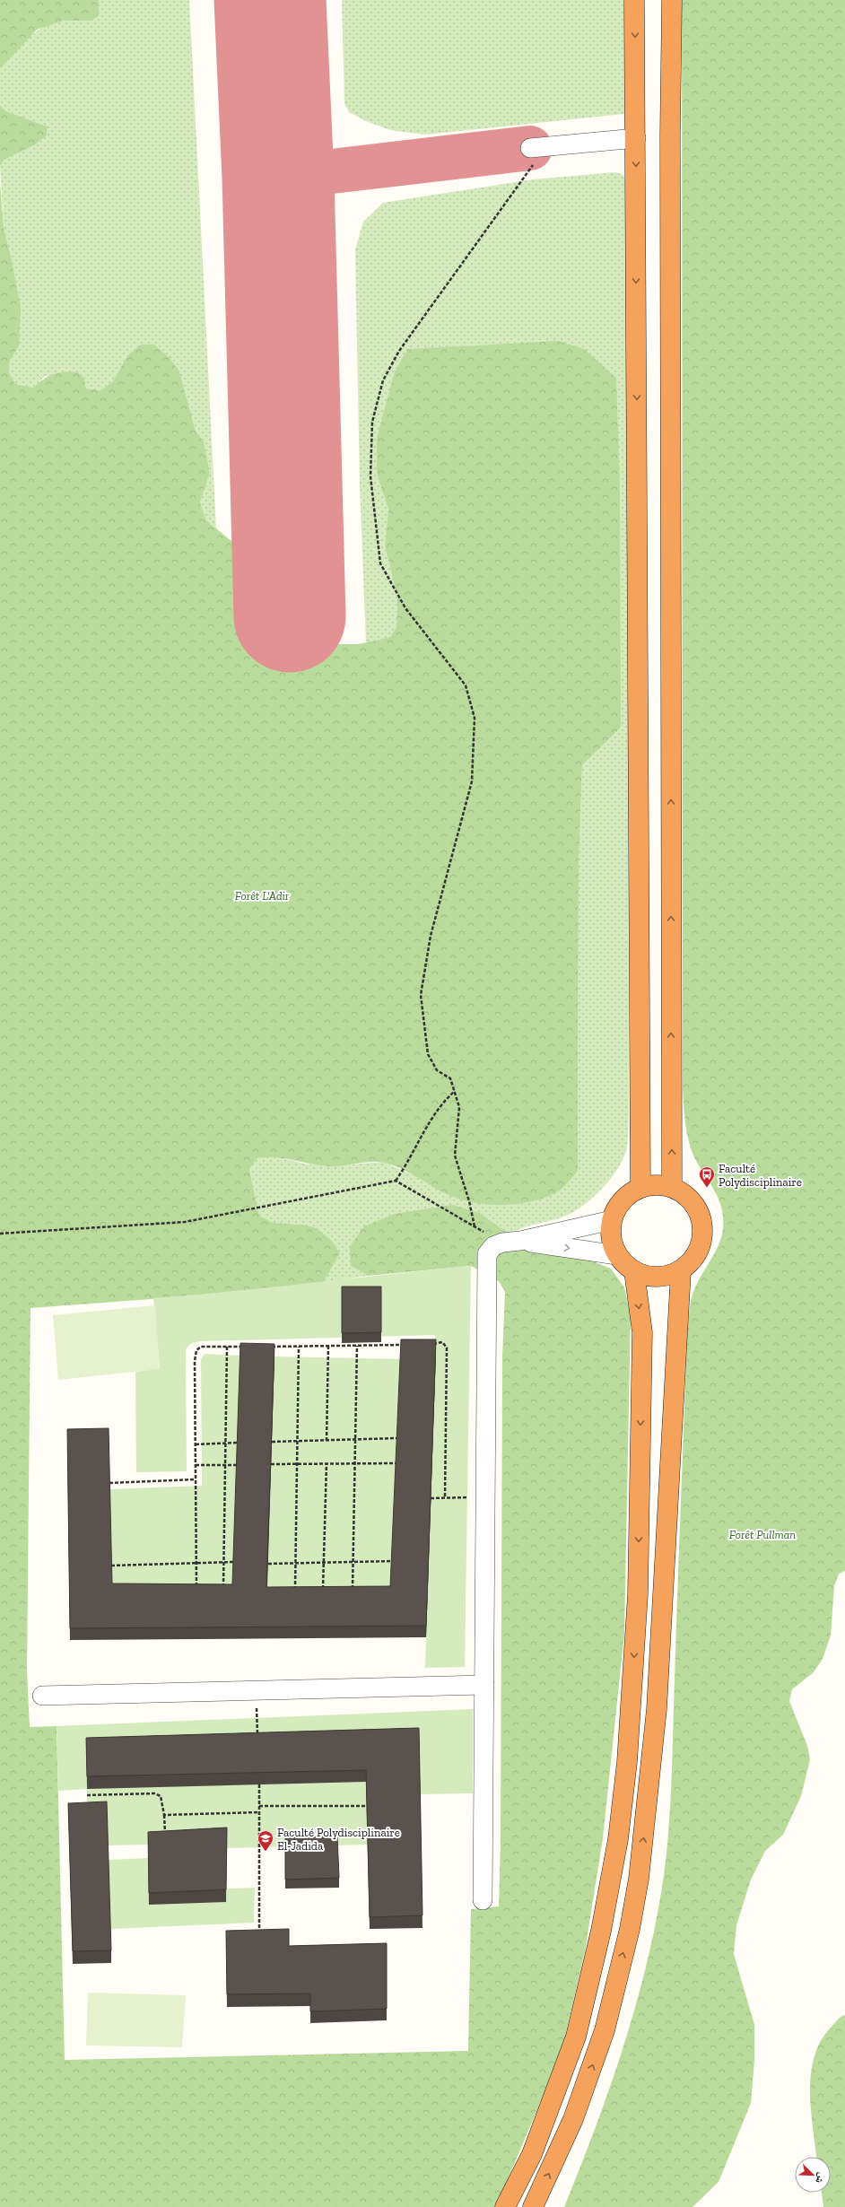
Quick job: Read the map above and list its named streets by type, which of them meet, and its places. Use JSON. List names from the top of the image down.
{
  "parks": ["Forêt L'Adir", "Forêt Pullman"],
  "places": {
    "bus stop": ["Faculté Polydisciplinaire"],
    "school or university": ["Faculté Polydisciplinaire El-Jadida"]
  },
  "north": "bottom right"
}
